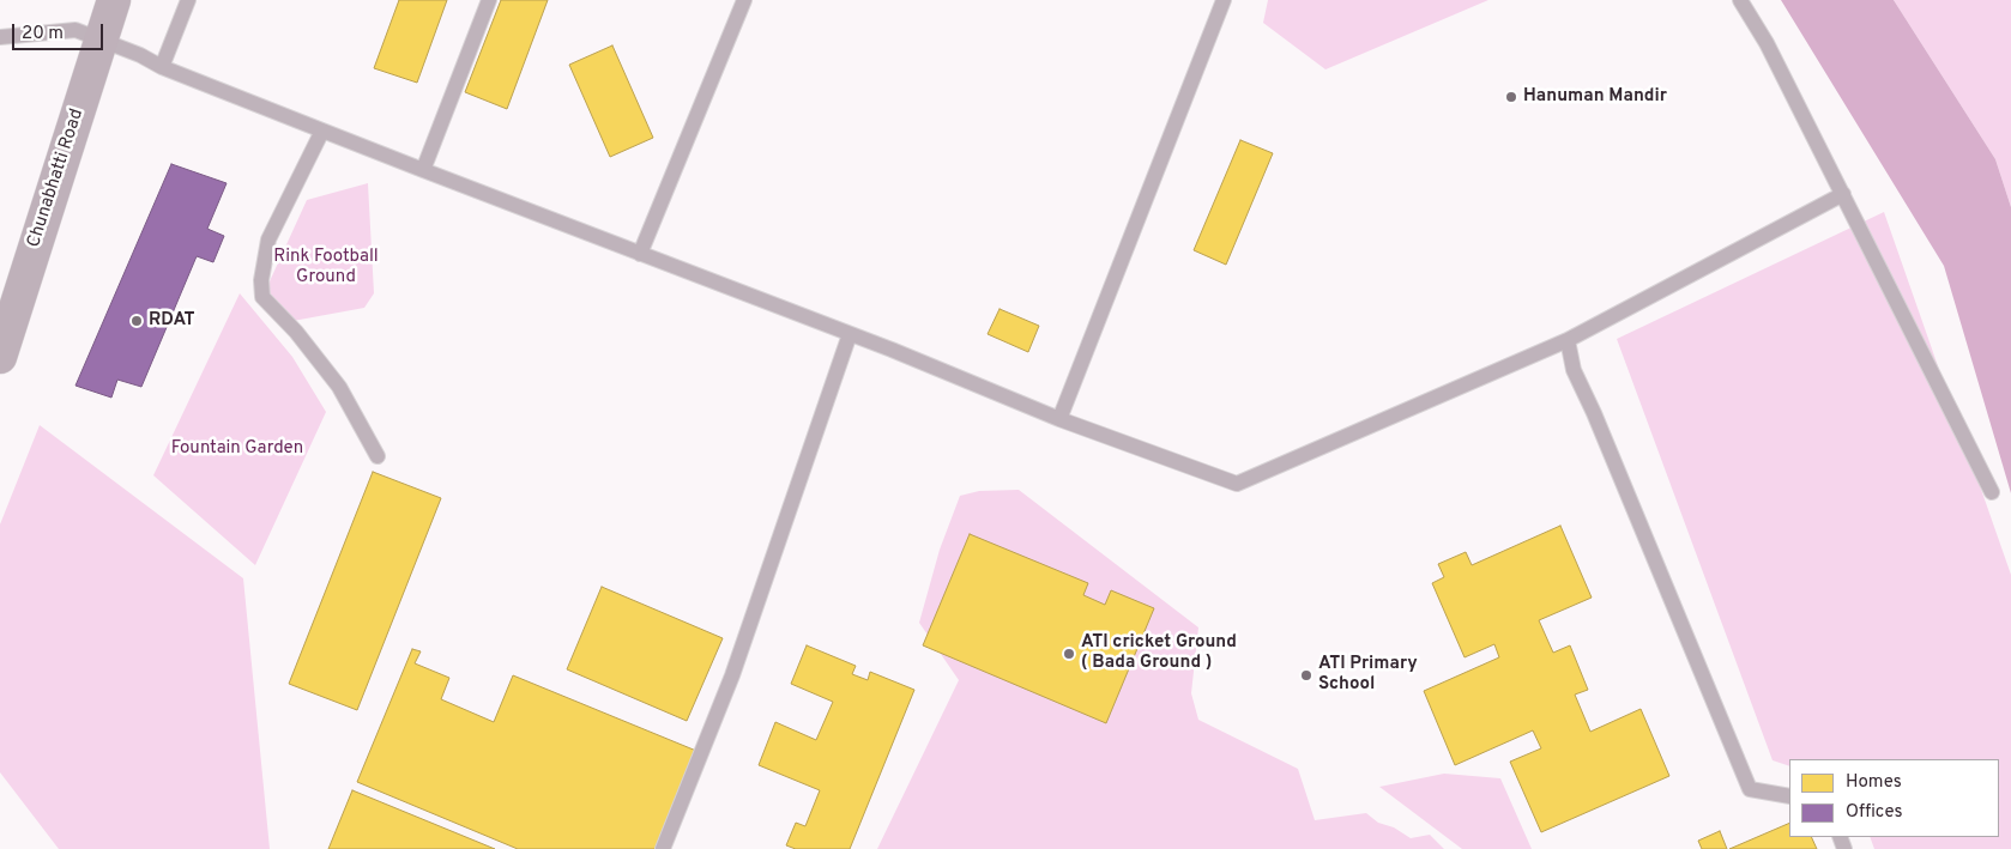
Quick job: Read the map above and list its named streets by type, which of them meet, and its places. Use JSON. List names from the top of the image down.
{
  "streets": {
    "main road": ["Chunabhatti Road"]
  },
  "parks": ["Rink Football Ground", "Fountain Garden"],
  "places": [
    "Hanuman Mandir",
    "RDAT",
    "ATI cricket Ground ( Bada Ground )",
    "ATI Primary School"
  ],
  "legend": ["Homes", "Offices"],
  "scale_bar": "20 m"
}
